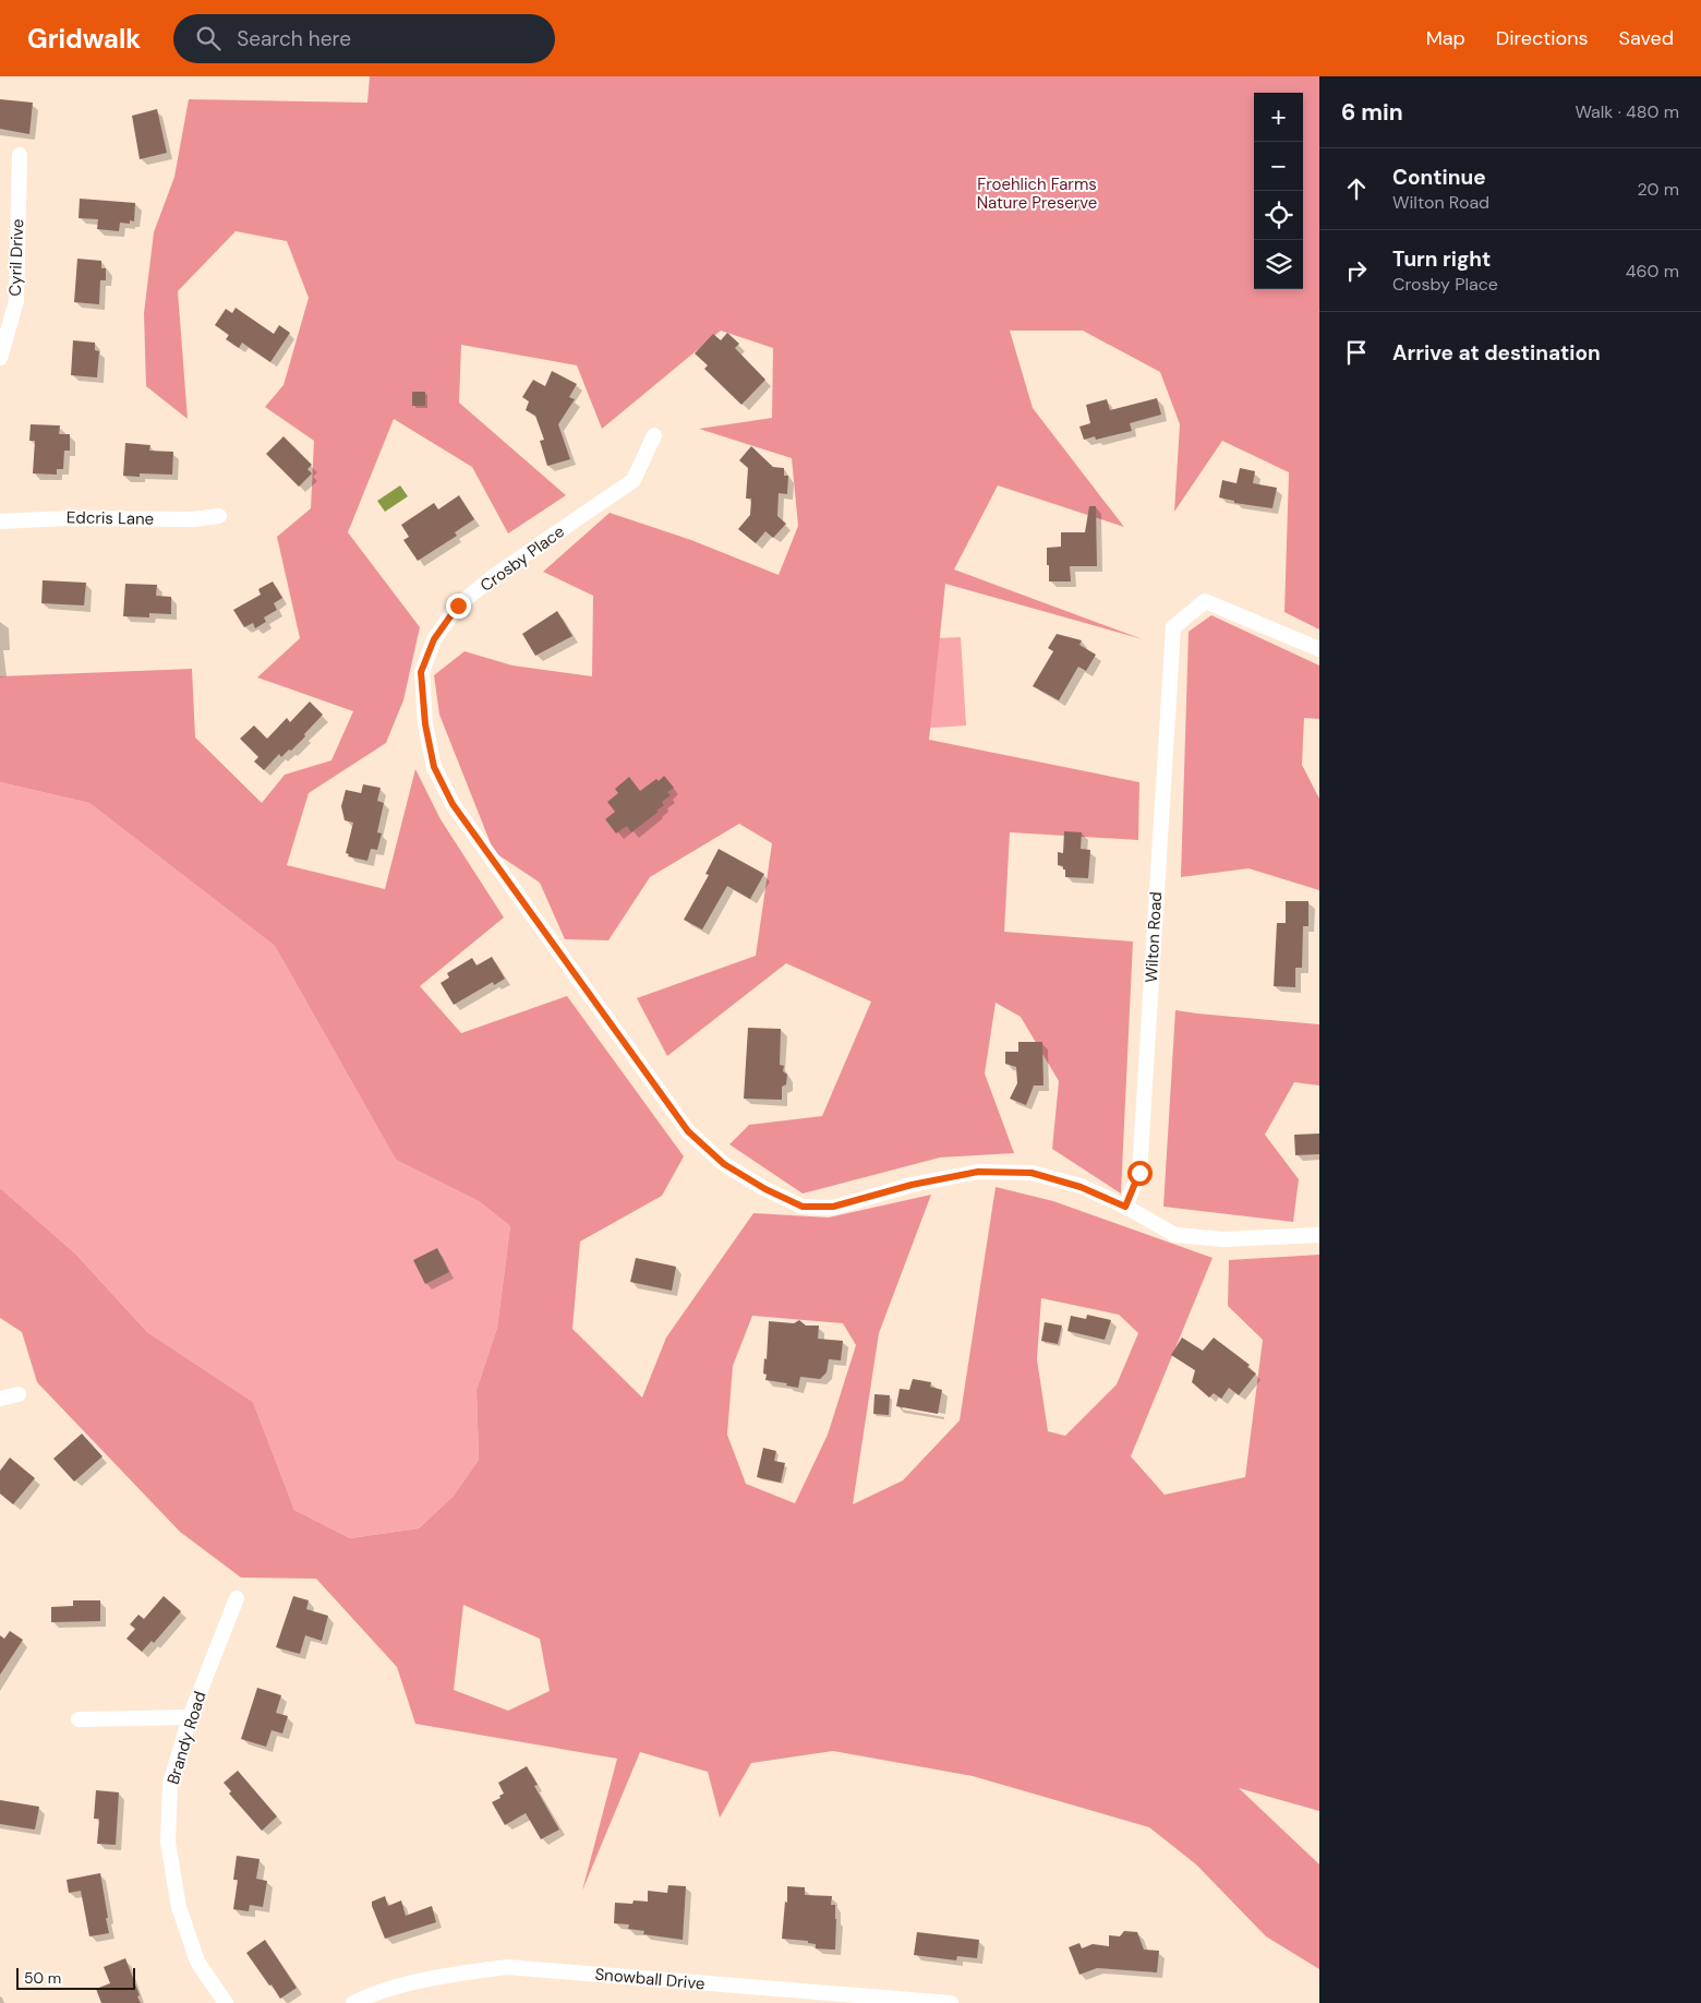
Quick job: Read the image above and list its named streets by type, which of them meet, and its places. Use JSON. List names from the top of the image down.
{
  "streets": {
    "street": [
      "Cyril Drive",
      "Edcris Lane",
      "Crosby Place",
      "Wilton Road",
      "Brandy Road",
      "Snowball Drive"
    ]
  },
  "crossings": [
    ["Crosby Place", "Wilton Road"]
  ],
  "parks": ["Froehlich Farms Nature Preserve"],
  "scale_bar": "50 m",
  "page": {
    "header": "Gridwalk",
    "search": "Search here",
    "nav": ["Map", "Directions", "Saved"],
    "heading": ["6 min", "Walk · 480 m"],
    "map_buttons": ["+", "−"],
    "list": [
      ["Continue", "Wilton Road", "20 m"],
      ["Turn right", "Crosby Place", "460 m"],
      "Arrive at destination"
    ],
    "scale": "50 m"
  }
}
